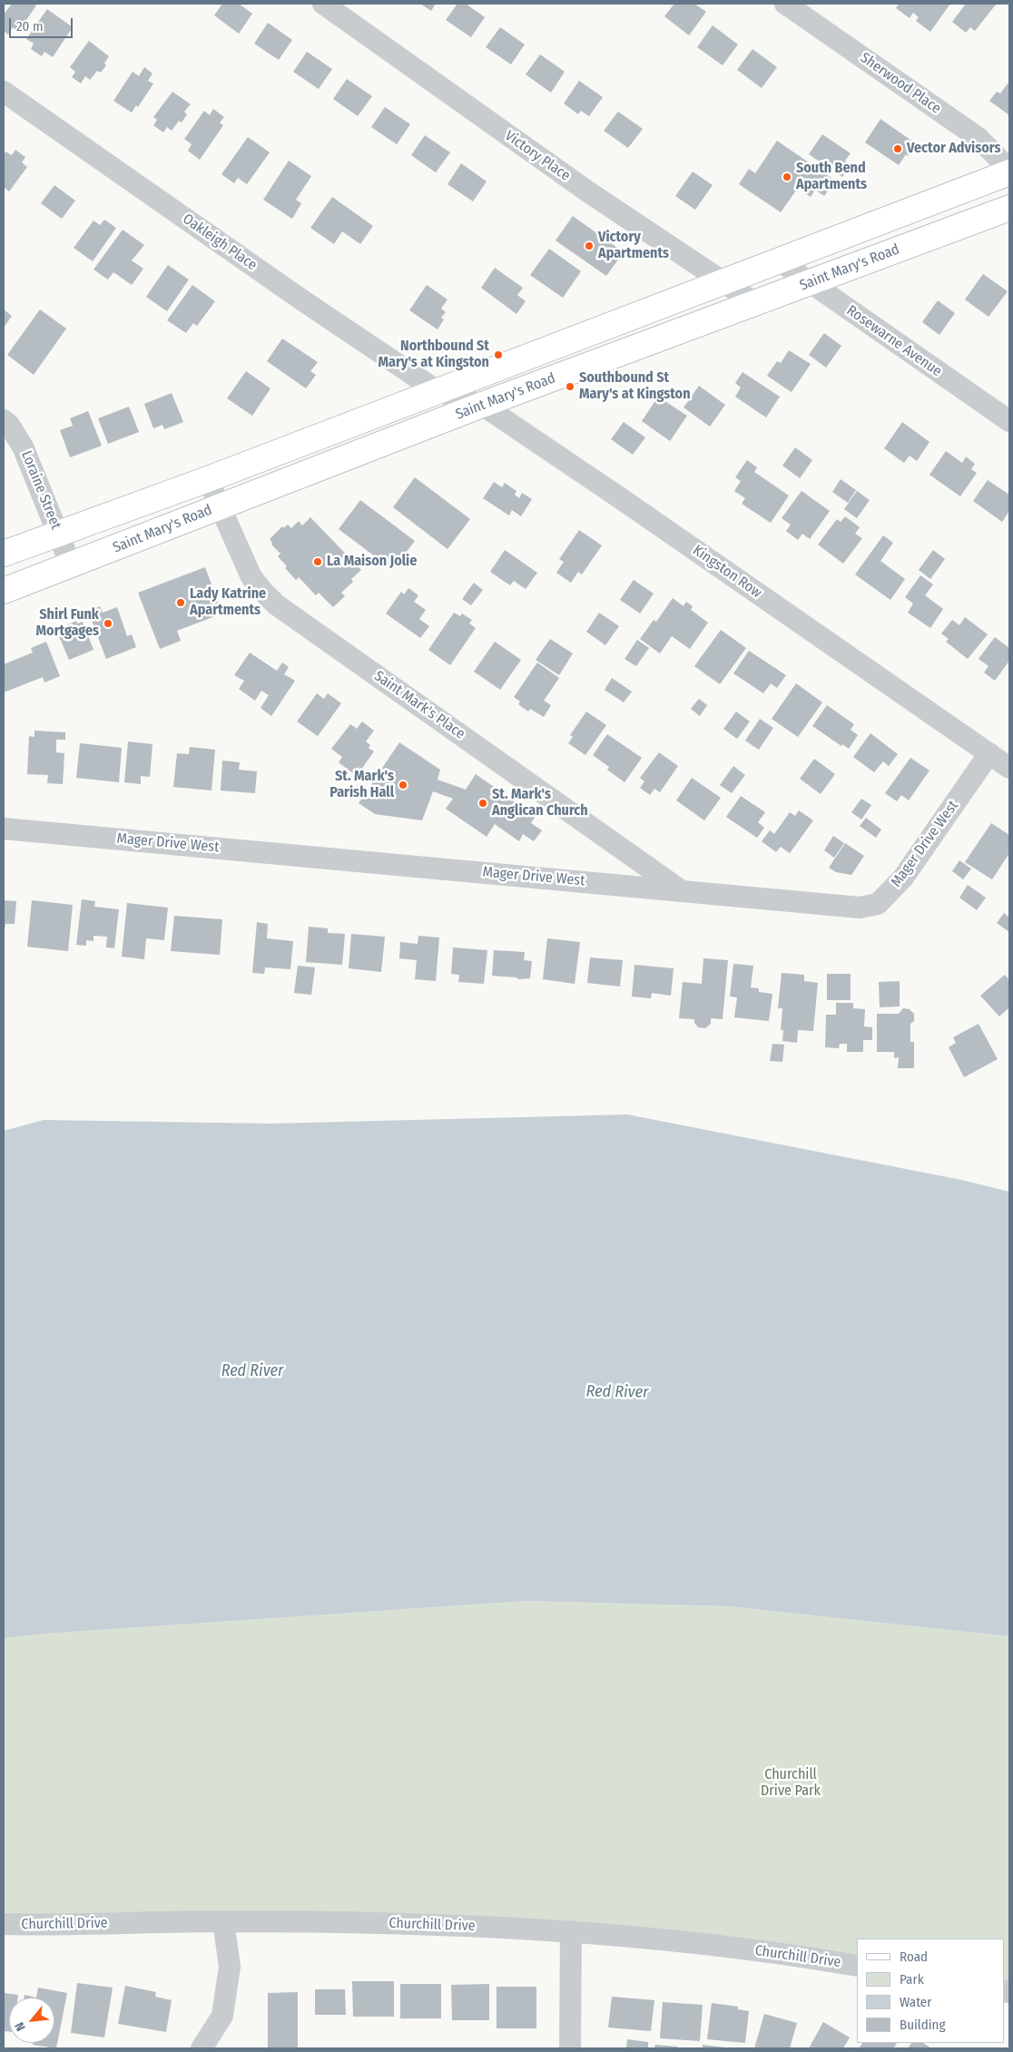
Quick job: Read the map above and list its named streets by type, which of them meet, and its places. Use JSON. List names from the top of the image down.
{
  "streets": {
    "main road": ["Saint Mary's Road"],
    "street": [
      "Sherwood Place",
      "Victory Place",
      "Oakleigh Place",
      "Rosewarne Avenue",
      "Loraine Street",
      "Kingston Row",
      "Saint Mark's Place",
      "Mager Drive West",
      "Churchill Drive"
    ]
  },
  "crossings": [
    ["Victory Place", "Saint Mary's Road"],
    ["Oakleigh Place", "Saint Mary's Road"],
    ["Oakleigh Place", "Kingston Row"],
    ["Saint Mary's Road", "Rosewarne Avenue"],
    ["Saint Mary's Road", "Loraine Street"],
    ["Saint Mary's Road", "Kingston Row"],
    ["Saint Mary's Road", "Saint Mark's Place"],
    ["Kingston Row", "Mager Drive West"],
    ["Saint Mark's Place", "Mager Drive West"]
  ],
  "water": ["Red River"],
  "parks": ["Churchill Drive Park"],
  "places": [
    "Vector Advisors",
    "South Bend Apartments",
    "Victory Apartments",
    "Northbound St Mary's at Kingston",
    "Southbound St Mary's at Kingston",
    "La Maison Jolie",
    "Lady Katrine Apartments",
    "Shirl Funk Mortgages",
    "St. Mark's Parish Hall",
    "St. Mark's Anglican Church"
  ],
  "legend": [
    "Road",
    "Park",
    "Water",
    "Building"
  ],
  "scale_bar": "20 m",
  "north": "bottom left"
}
